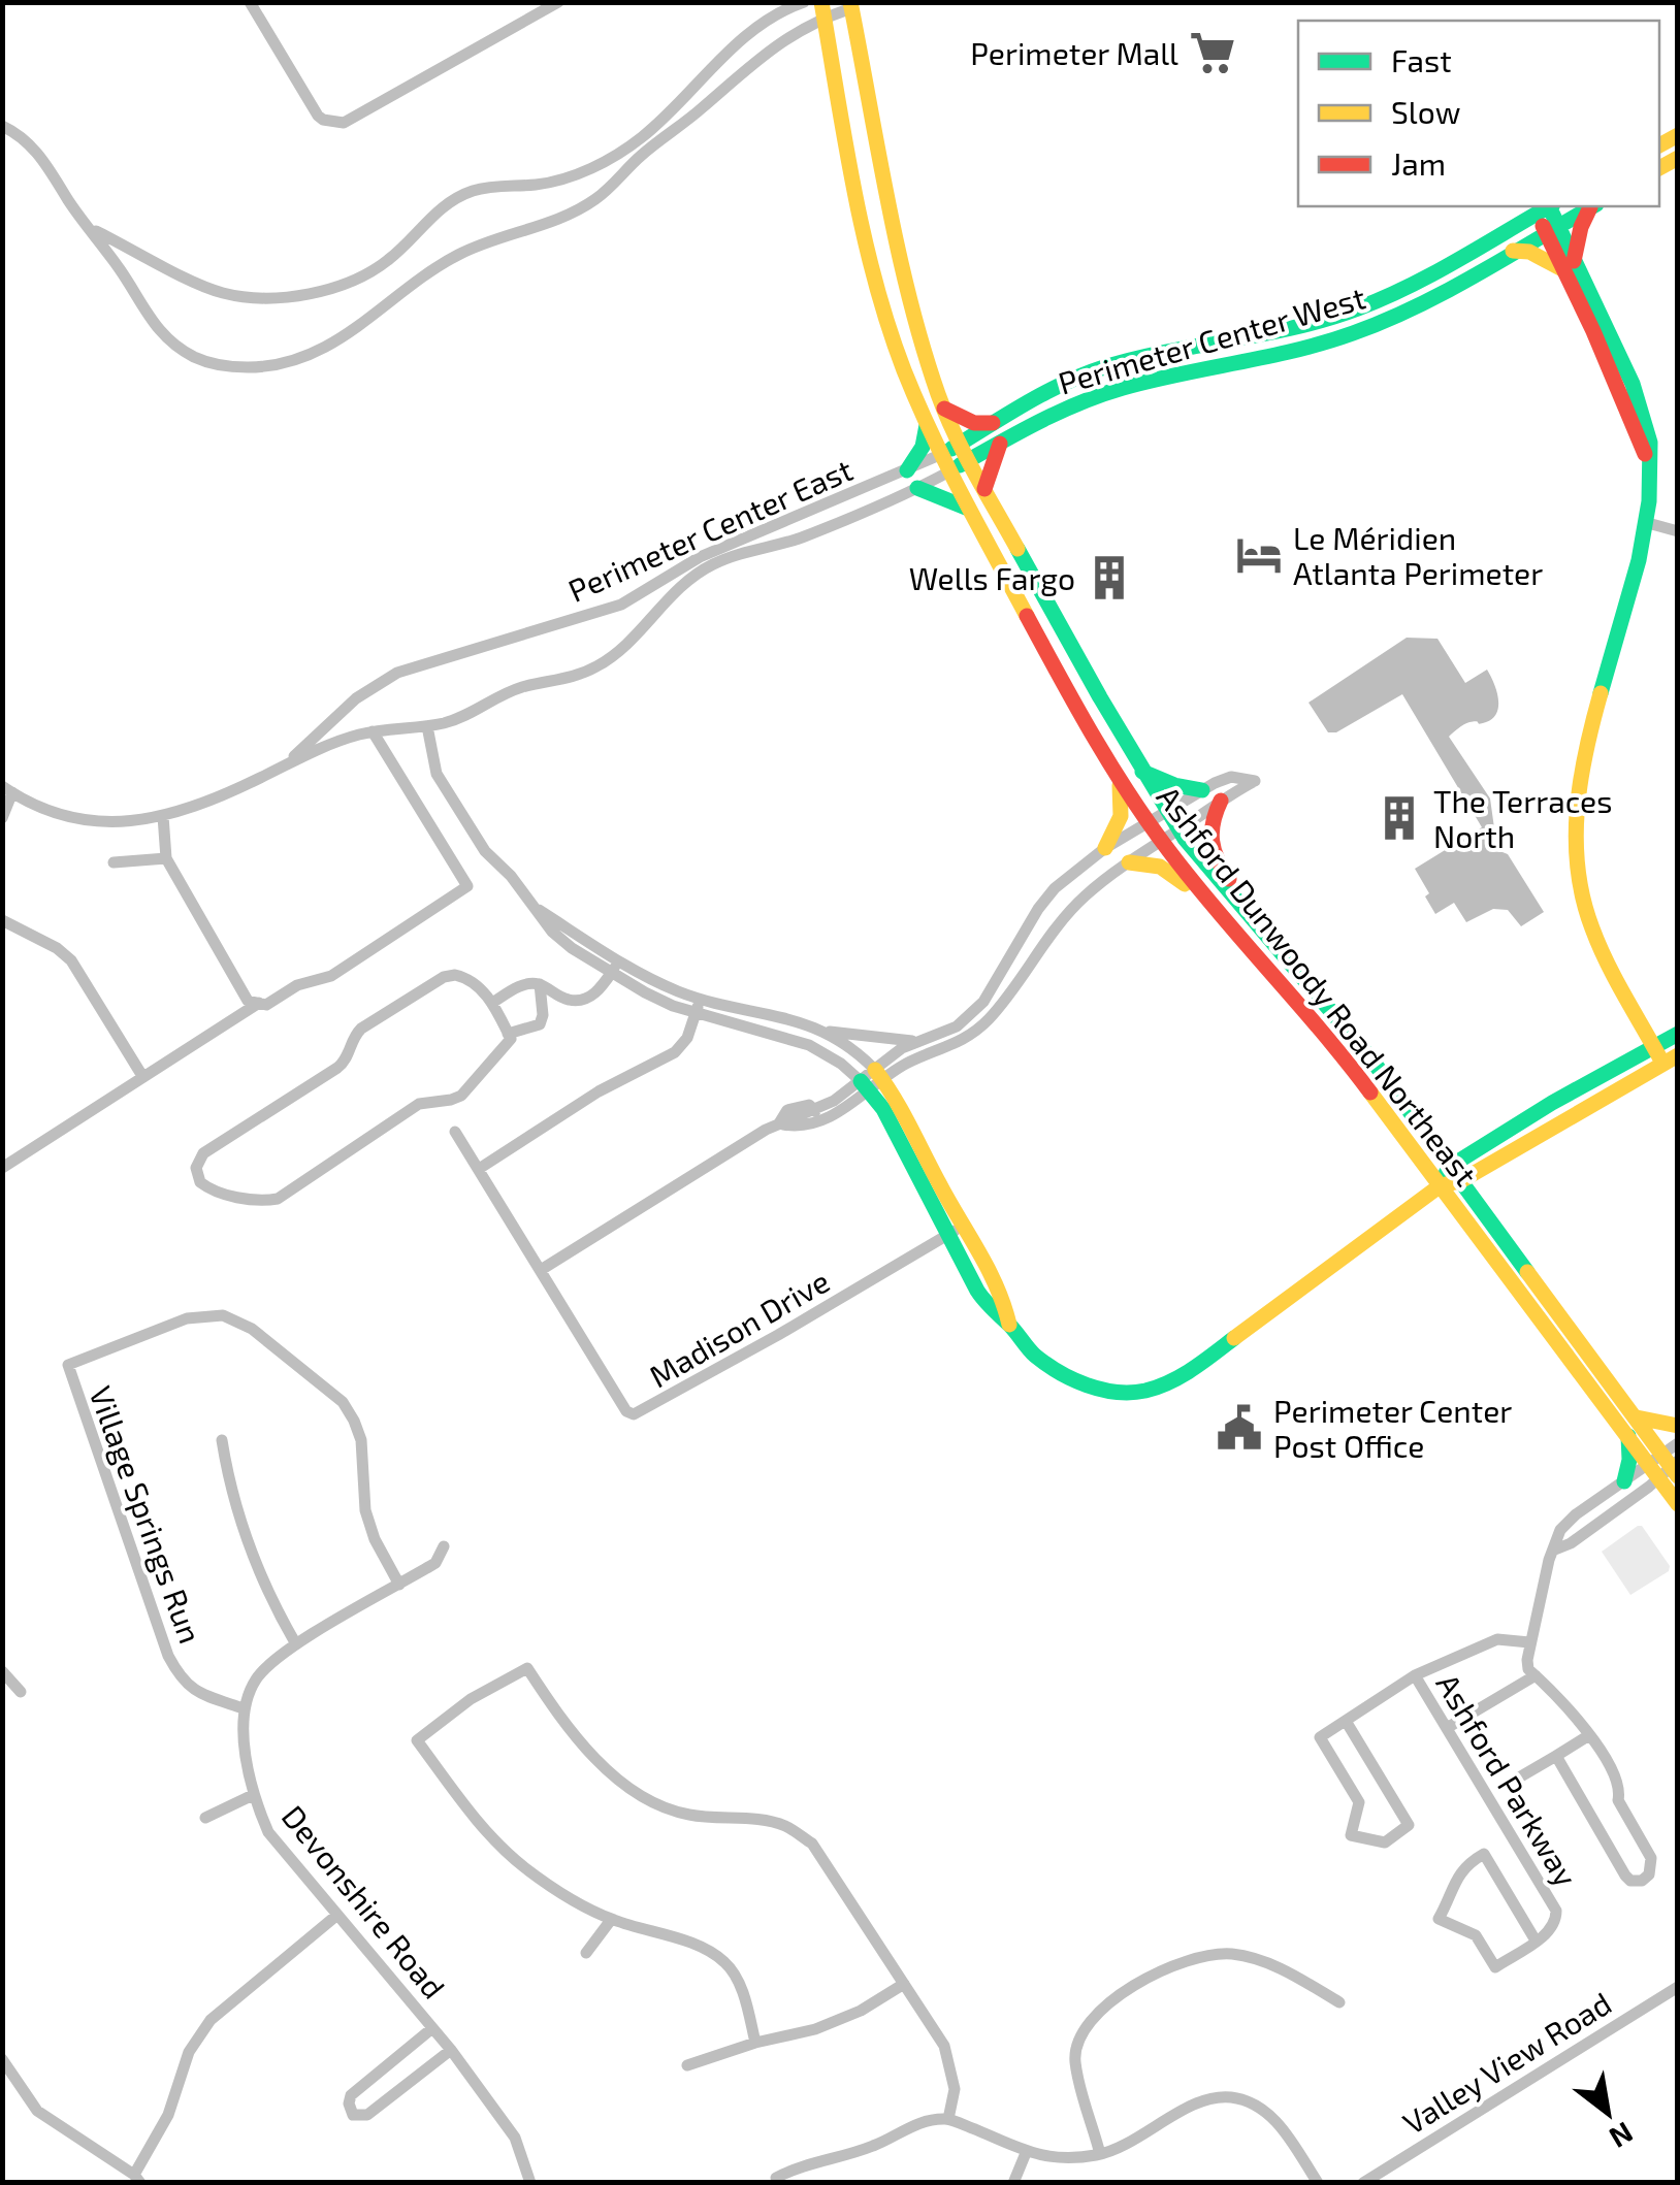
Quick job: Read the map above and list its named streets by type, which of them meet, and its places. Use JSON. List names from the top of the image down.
{
  "streets": {
    "main road": ["Perimeter Center West", "Ashford Dunwoody Road Northeast"],
    "street": [
      "Perimeter Center East",
      "Madison Drive",
      "Village Springs Run",
      "Ashford Parkway",
      "Devonshire Road",
      "Valley View Road"
    ]
  },
  "crossings": [
    ["Perimeter Center West", "Perimeter Center East"],
    ["Perimeter Center West", "Ashford Dunwoody Road Northeast"],
    ["Perimeter Center East", "Ashford Dunwoody Road Northeast"],
    ["Village Springs Run", "Devonshire Road"]
  ],
  "places": {
    "supermarket": ["Perimeter Mall"],
    "hotel": ["Le Méridien Atlanta Perimeter"],
    "building": ["Wells Fargo", "The Terraces North"],
    "public building": ["Perimeter Center Post Office"]
  },
  "legend": ["Fast", "Slow", "Jam"],
  "north": "bottom right"
}
